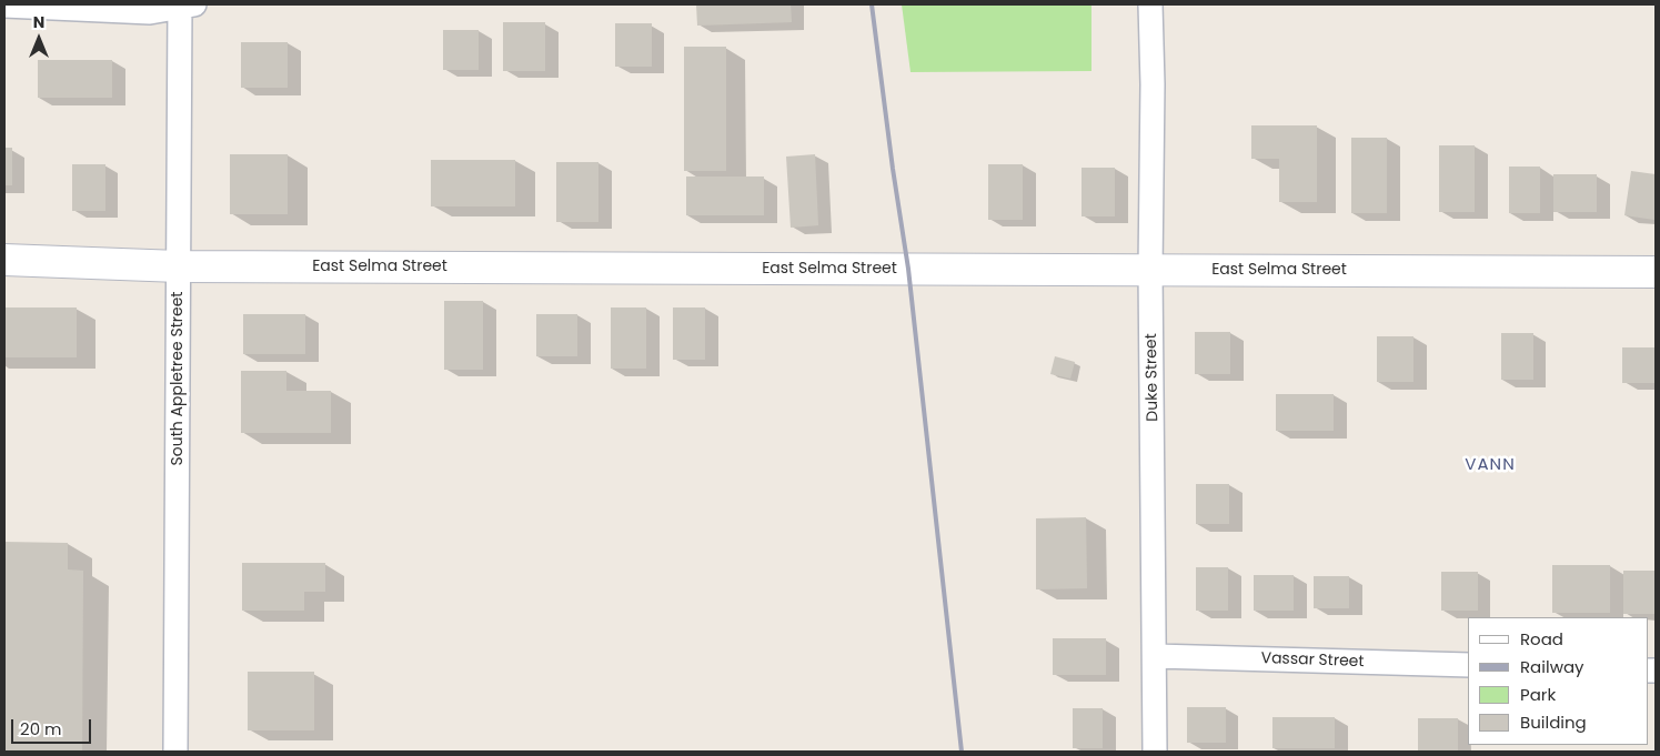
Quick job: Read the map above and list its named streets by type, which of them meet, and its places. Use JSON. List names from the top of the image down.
{
  "streets": {
    "street": [
      "East Selma Street",
      "Duke Street",
      "South Appletree Street",
      "Vassar Street"
    ]
  },
  "crossings": [
    ["East Selma Street", "Duke Street"],
    ["East Selma Street", "South Appletree Street"],
    ["Duke Street", "Vassar Street"]
  ],
  "districts": ["VANN"],
  "legend": [
    "Road",
    "Railway",
    "Park",
    "Building"
  ],
  "scale_bar": "20 m",
  "north": "top"
}
